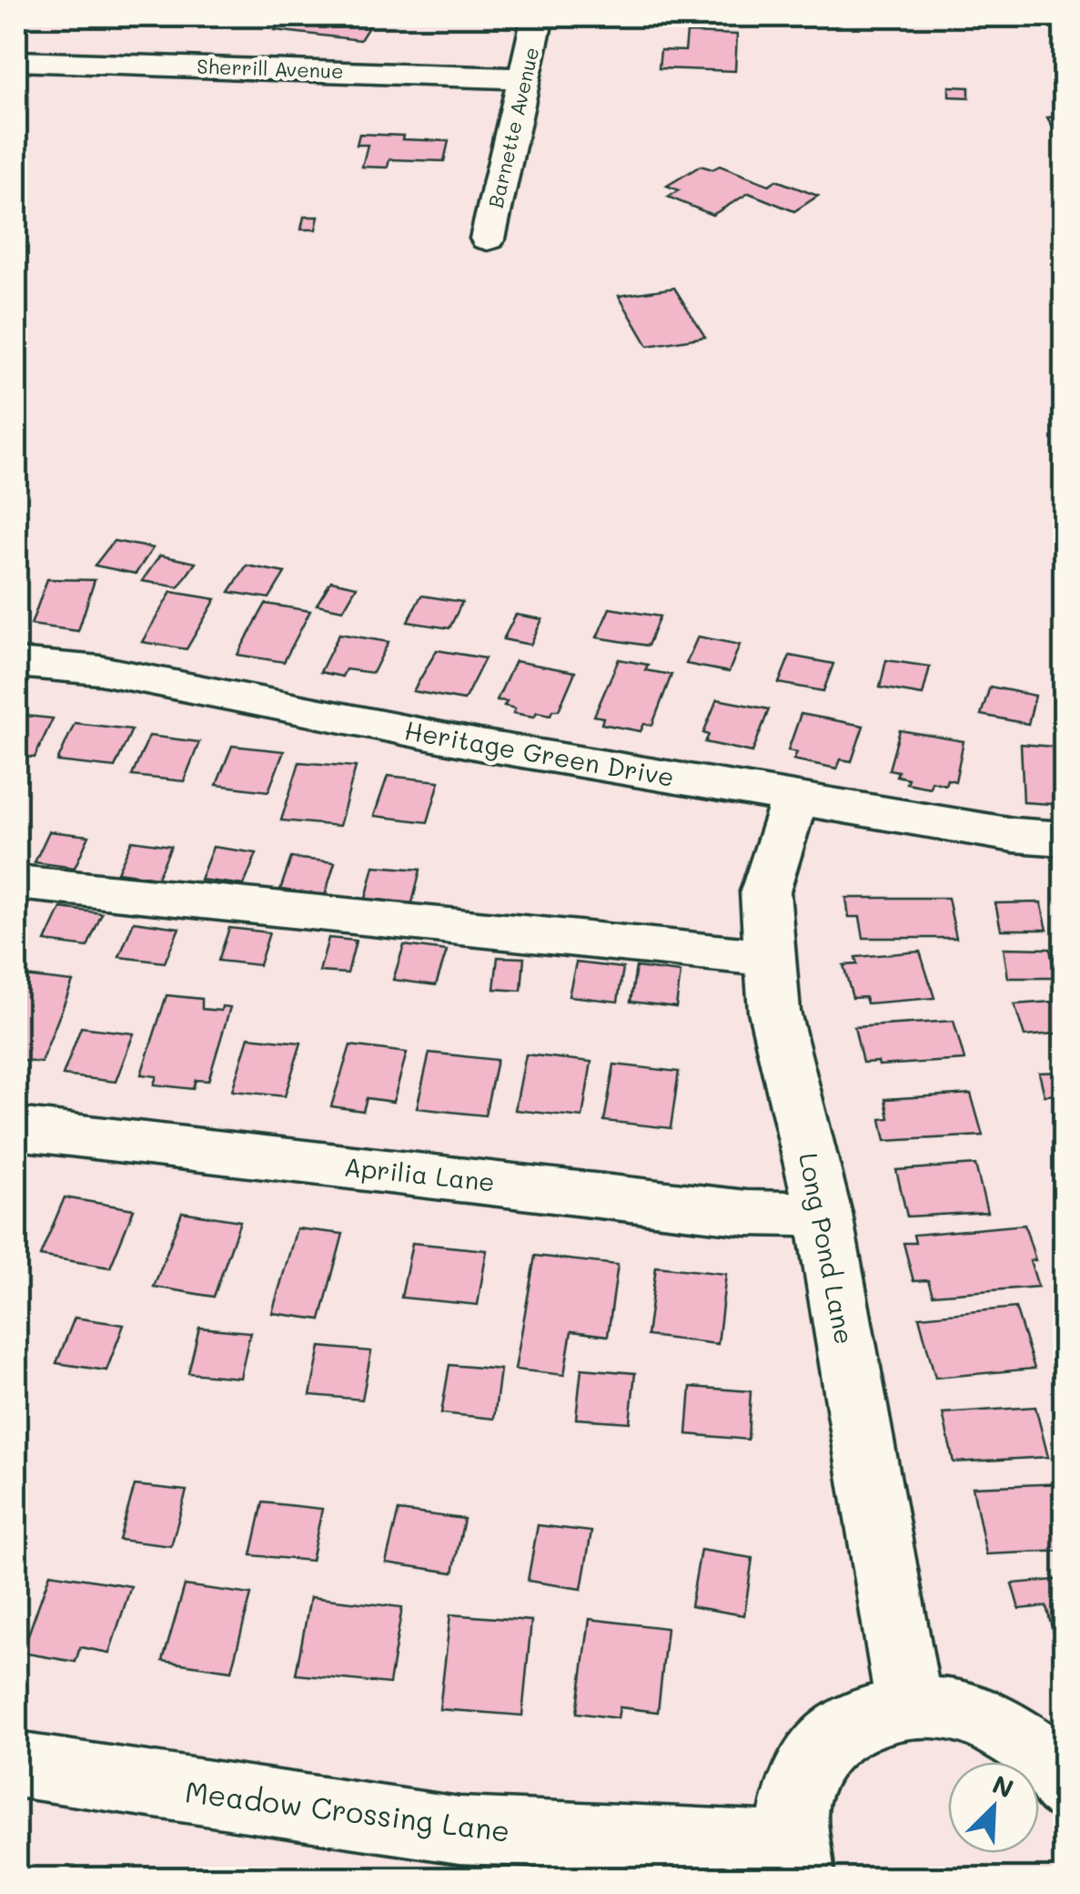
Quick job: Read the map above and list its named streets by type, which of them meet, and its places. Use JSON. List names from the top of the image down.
{
  "streets": {
    "street": [
      "Sherrill Avenue",
      "Barnette Avenue",
      "Heritage Green Drive",
      "Aprilia Lane",
      "Long Pond Lane",
      "Meadow Crossing Lane"
    ]
  },
  "crossings": [
    ["Sherrill Avenue", "Barnette Avenue"],
    ["Heritage Green Drive", "Long Pond Lane"],
    ["Aprilia Lane", "Long Pond Lane"],
    ["Long Pond Lane", "Meadow Crossing Lane"]
  ],
  "north": "top right"
}
